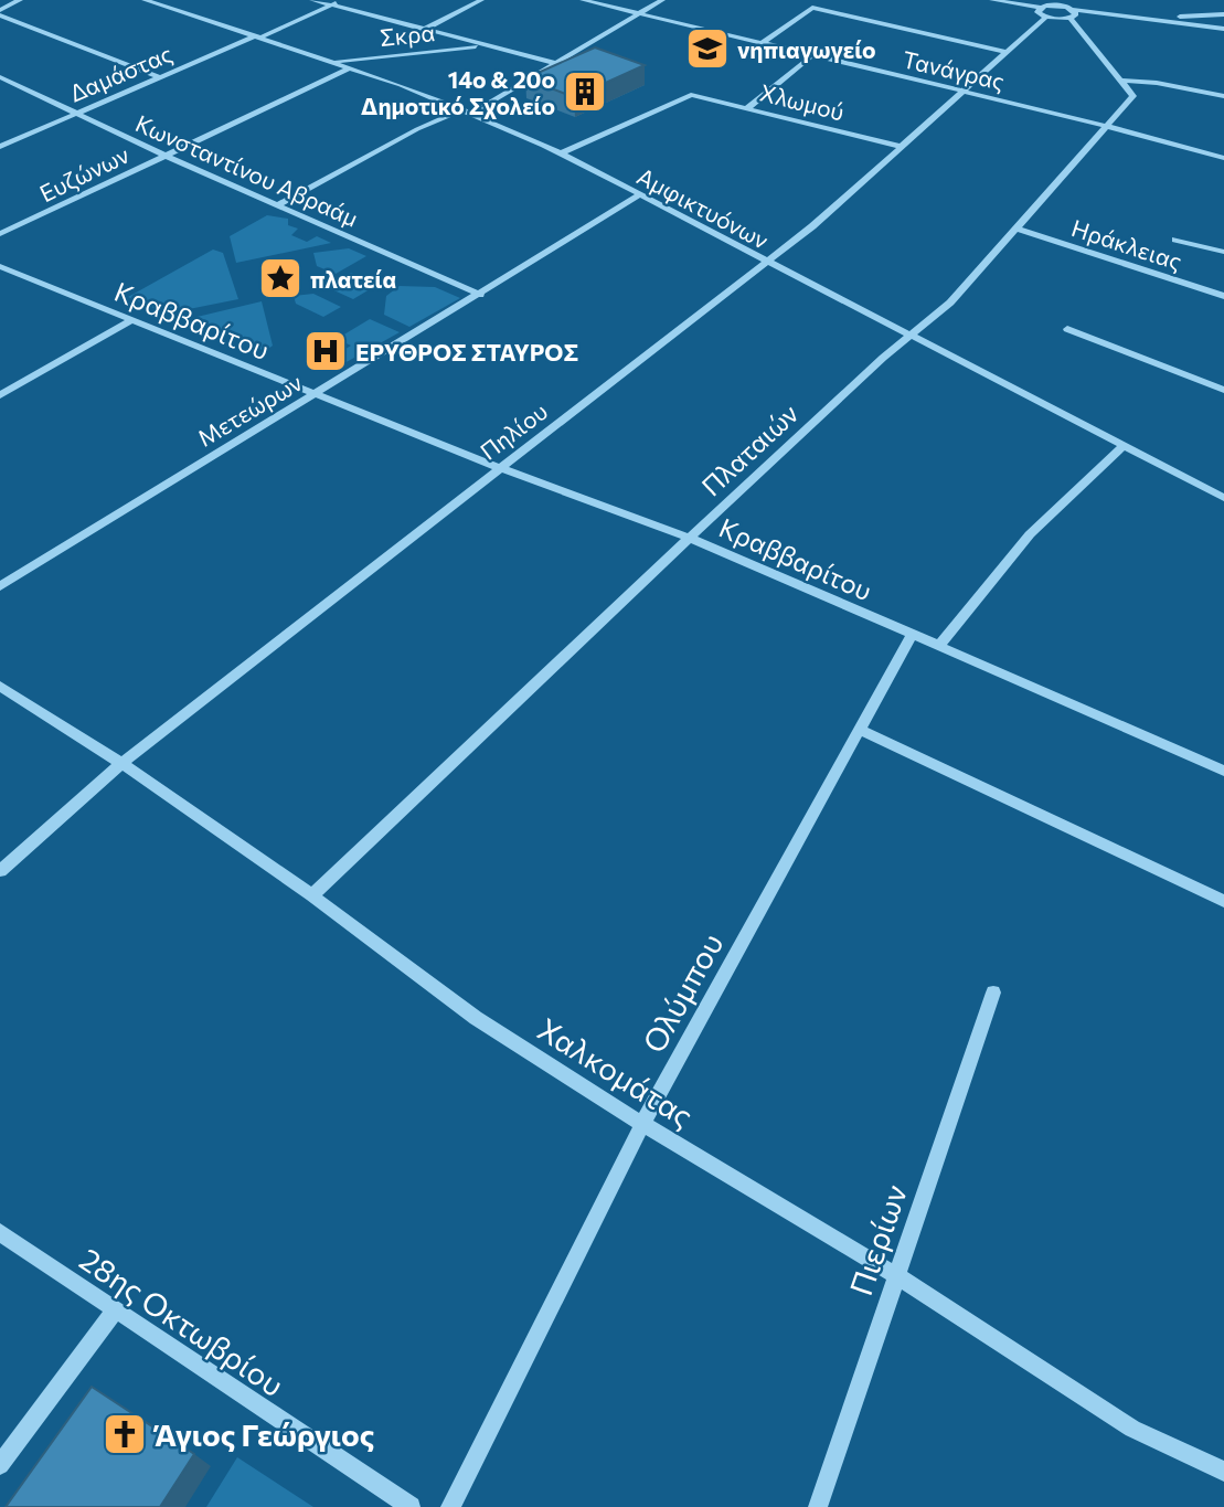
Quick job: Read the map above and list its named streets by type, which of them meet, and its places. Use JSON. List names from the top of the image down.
{
  "streets": {
    "street": [
      "Σκρα",
      "Τανάγρας",
      "Δαμάστας",
      "Χλωμού",
      "Κωνσταντίνου Αβραάμ",
      "Ευζώνων",
      "Αμφικτυόνων",
      "Ηράκλειας",
      "Κραββαρίτου",
      "Μετεώρων",
      "Πηλίου",
      "Πλαταιών",
      "Ολύμπου",
      "Χαλκομάτας",
      "Πιερίων",
      "28ης Οκτωβρίου"
    ]
  },
  "crossings": [
    ["Σκρα", "Αμφικτυόνων"],
    ["Τανάγρας", "Πηλίου"],
    ["Τανάγρας", "Πλαταιών"],
    ["Δαμάστας", "Κωνσταντίνου Αβραάμ"],
    ["Δαμάστας", "Αμφικτυόνων"],
    ["Χλωμού", "Αμφικτυόνων"],
    ["Χλωμού", "Πηλίου"],
    ["Κωνσταντίνου Αβραάμ", "Ευζώνων"],
    ["Κωνσταντίνου Αβραάμ", "Μετεώρων"],
    ["Ευζώνων", "Αμφικτυόνων"],
    ["Αμφικτυόνων", "Μετεώρων"],
    ["Αμφικτυόνων", "Πηλίου"],
    ["Αμφικτυόνων", "Πλαταιών"],
    ["Ηράκλειας", "Πλαταιών"],
    ["Κραββαρίτου", "Μετεώρων"],
    ["Κραββαρίτου", "Πηλίου"],
    ["Κραββαρίτου", "Πλαταιών"],
    ["Κραββαρίτου", "Ολύμπου"],
    ["Πηλίου", "Χαλκομάτας"],
    ["Πλαταιών", "Χαλκομάτας"],
    ["Ολύμπου", "Χαλκομάτας"],
    ["Χαλκομάτας", "Πιερίων"]
  ],
  "places": {
    "school or university": ["νηπιαγωγείο"],
    "building": ["14ο & 20ο Δημοτικό Σχολείο"],
    "place": ["πλατεία"],
    "hospital": ["ΕΡΥΘΡΟΣ ΣΤΑΥΡΟΣ"],
    "church": ["Άγιος Γεώργιος"]
  }
}
